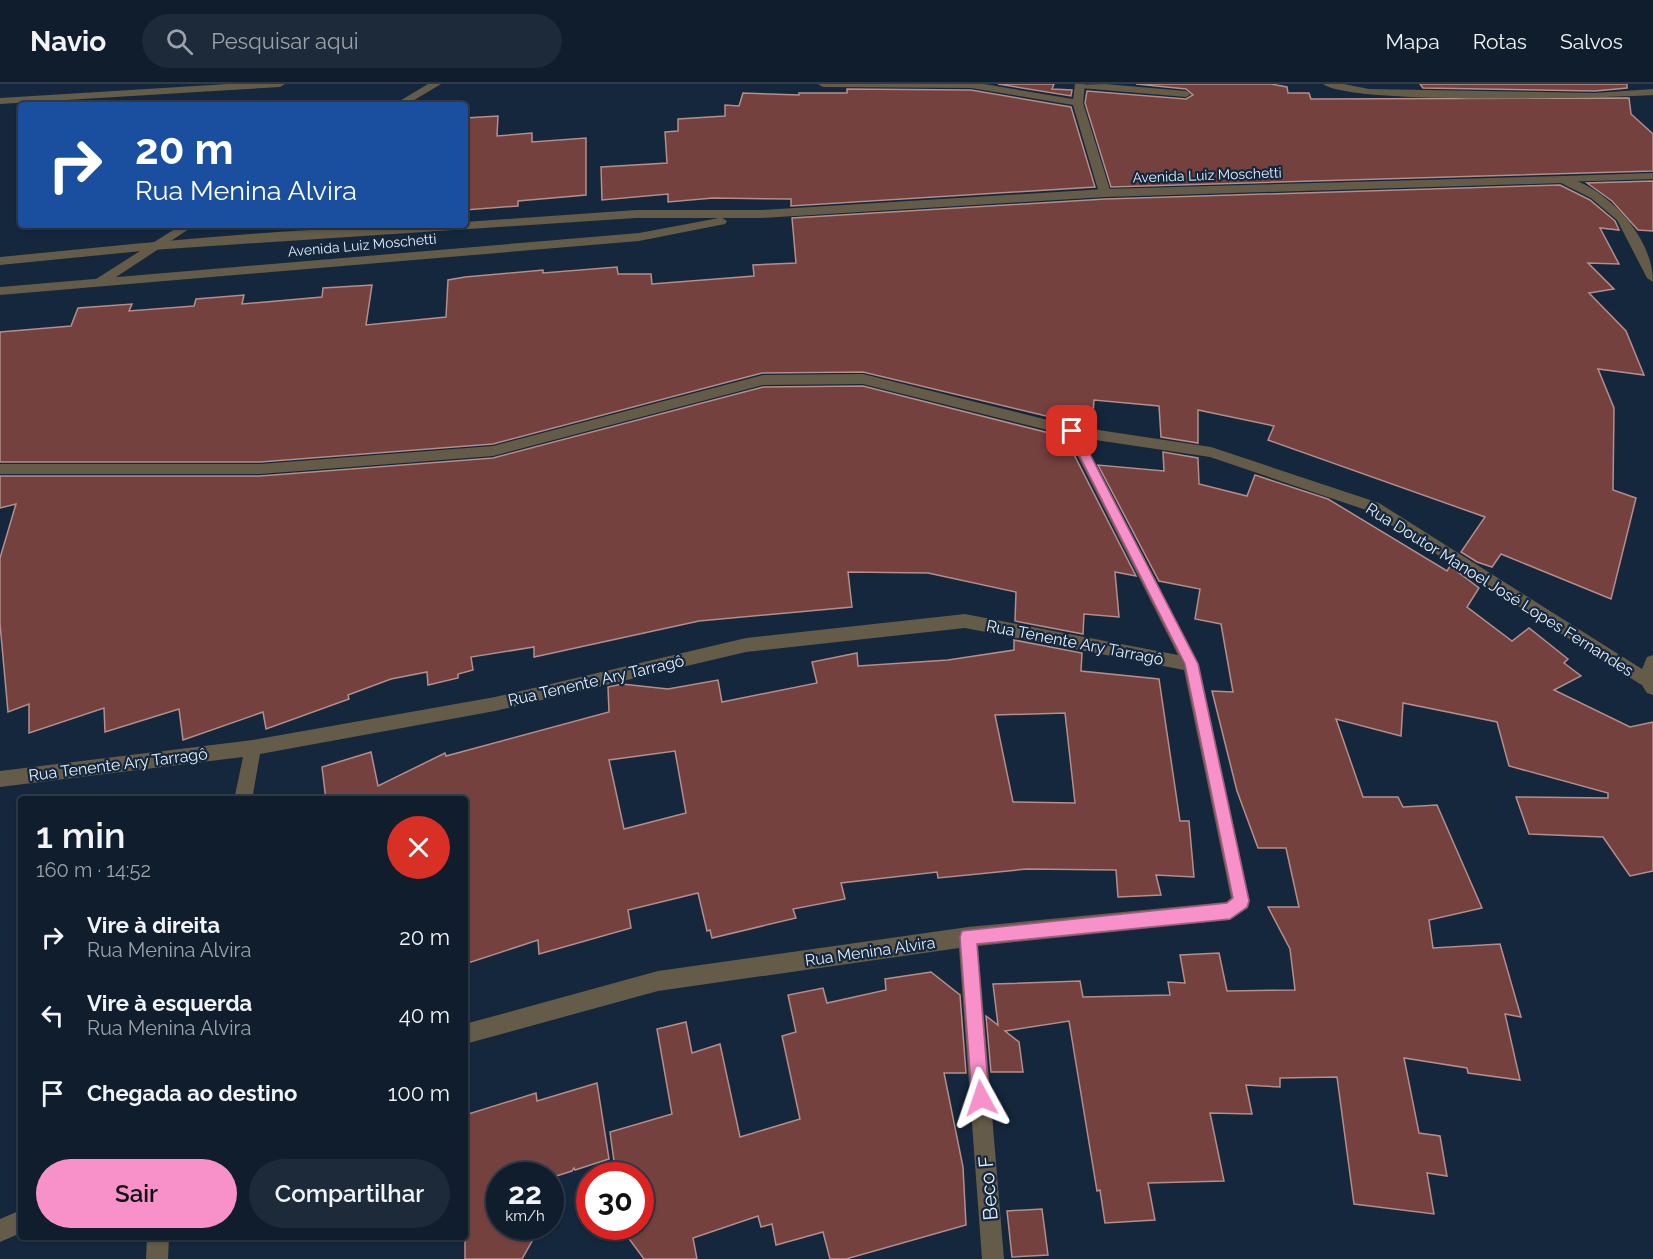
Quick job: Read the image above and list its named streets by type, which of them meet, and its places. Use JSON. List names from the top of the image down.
{
  "streets": {
    "street": [
      "Avenida Luiz Moschetti",
      "Rua Doutor Manoel José Lopes Fernandes",
      "Rua Tenente Ary Tarragô",
      "Rua Menina Alvira",
      "Beco F"
    ]
  },
  "crossings": [
    ["Rua Doutor Manoel José Lopes Fernandes", "Rua Menina Alvira"],
    ["Rua Tenente Ary Tarragô", "Rua Menina Alvira"],
    ["Rua Menina Alvira", "Beco F"]
  ],
  "page": {
    "header": "Navio",
    "search": "Pesquisar aqui",
    "nav": ["Mapa", "Rotas", "Salvos"],
    "turn": ["20 m", "Rua Menina Alvira"],
    "heading": ["1 min", "160 m · 14:52"],
    "list": [
      {
        "name": "Vire à direita",
        "note": "Rua Menina Alvira",
        "value": "20 m"
      },
      {
        "name": "Vire à esquerda",
        "note": "Rua Menina Alvira",
        "value": "40 m"
      },
      {
        "name": "Chegada ao destino",
        "value": "100 m"
      }
    ],
    "buttons": ["Sair", "Compartilhar"],
    "speed": "22 km/h",
    "limit": "30"
  }
}
